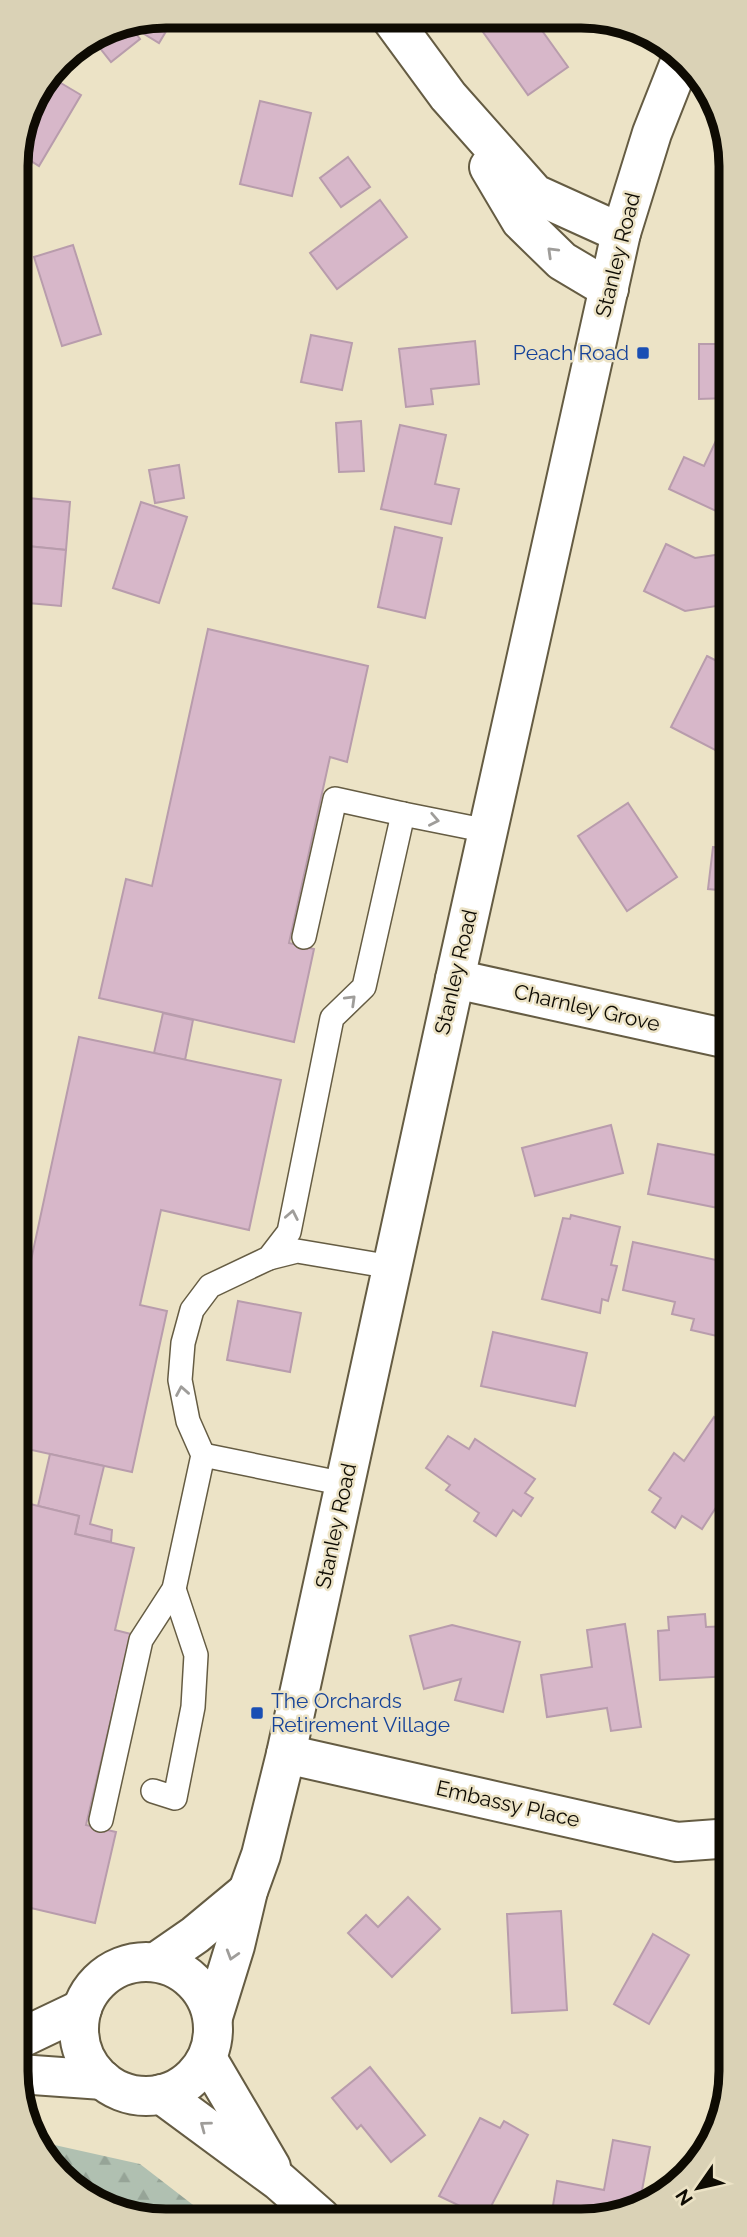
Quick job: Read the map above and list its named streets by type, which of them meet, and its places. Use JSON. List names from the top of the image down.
{
  "streets": {
    "street": ["Stanley Road", "Charnley Grove", "Embassy Place"]
  },
  "crossings": [
    ["Stanley Road", "Charnley Grove"],
    ["Stanley Road", "Embassy Place"]
  ],
  "places": {
    "transit": ["Peach Road", "The Orchards Retirement Village"]
  },
  "north": "bottom left"
}
